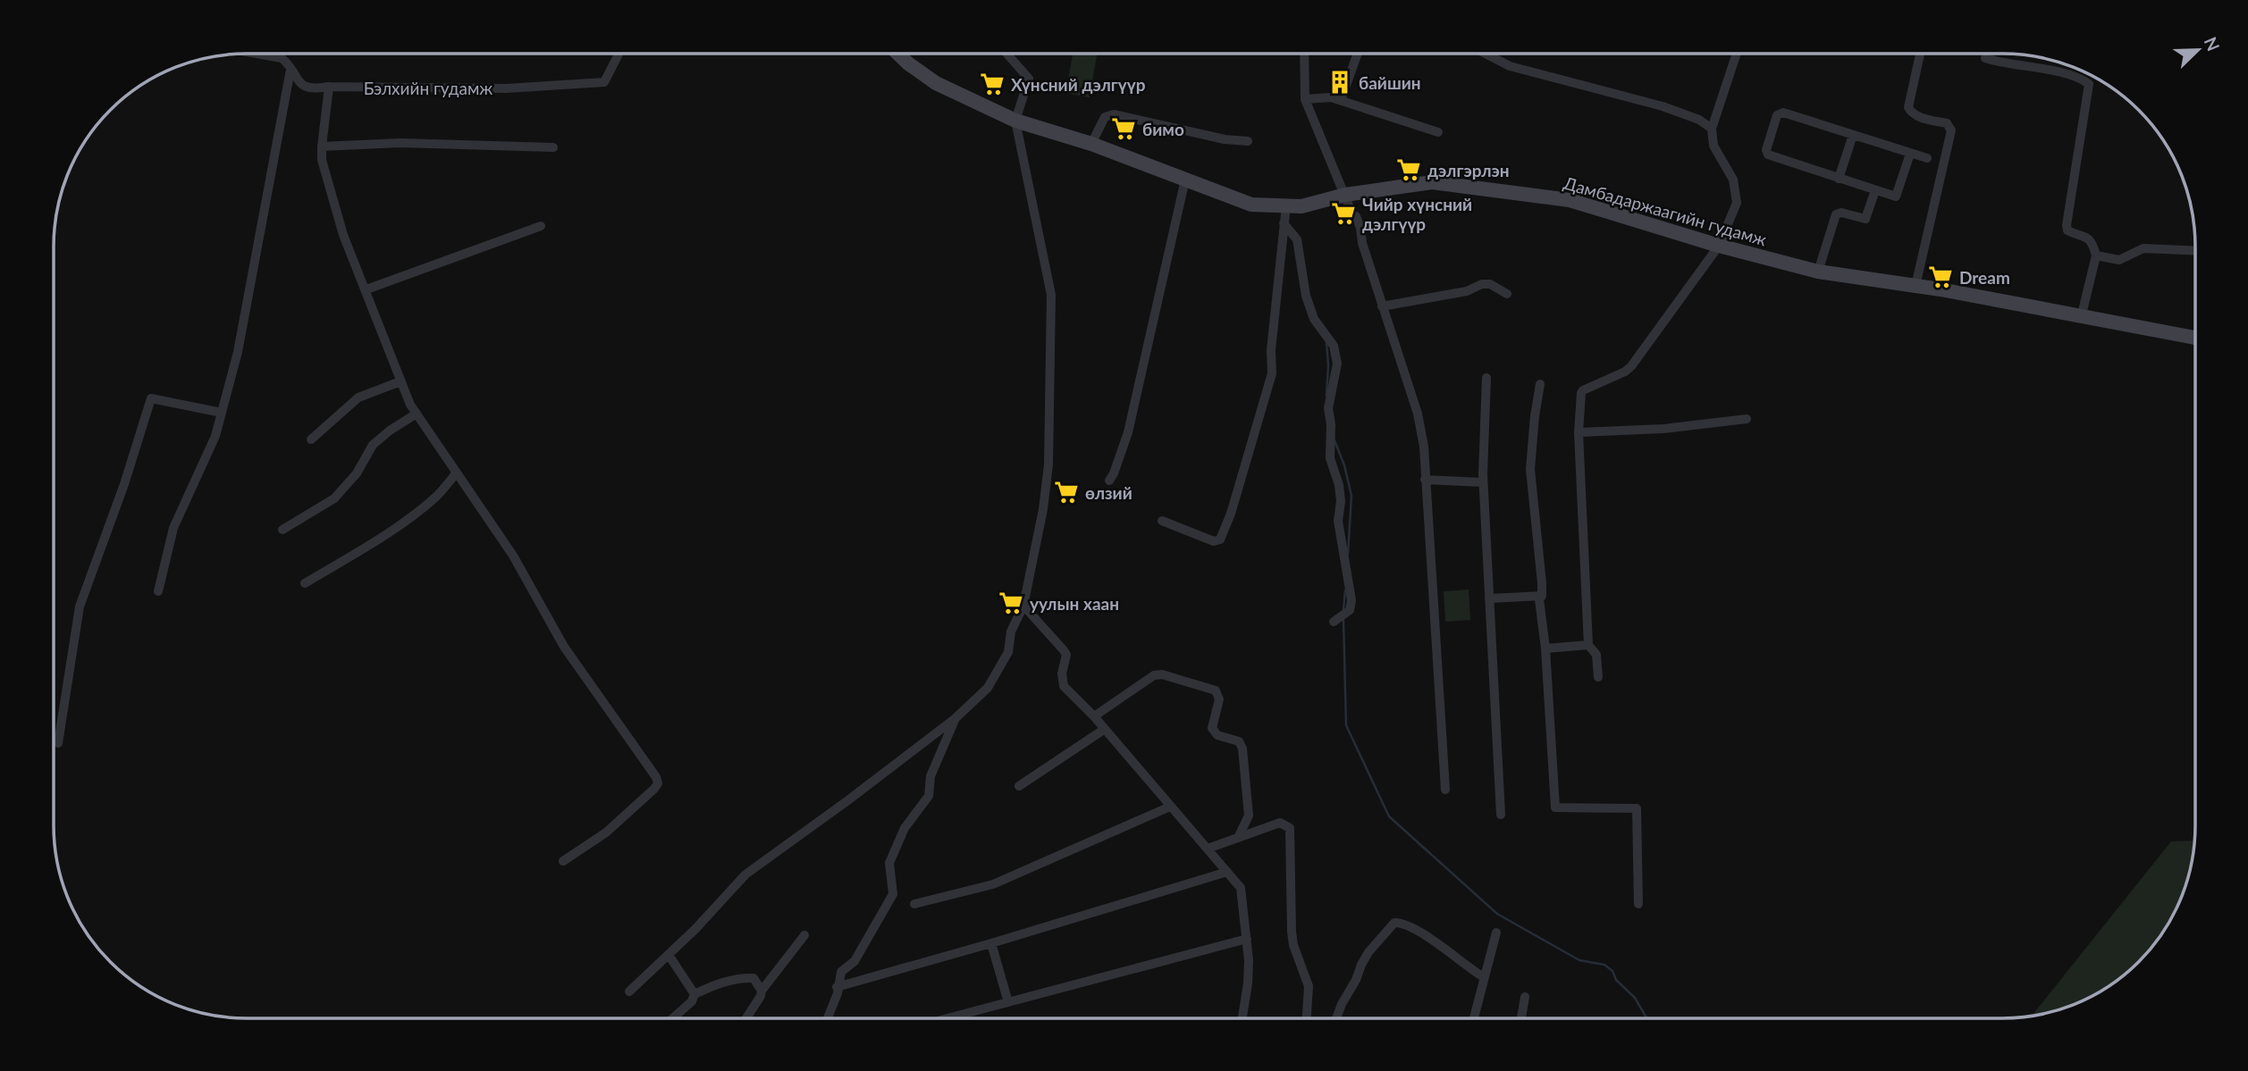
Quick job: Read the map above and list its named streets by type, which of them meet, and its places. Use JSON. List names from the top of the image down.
{
  "streets": {
    "main road": ["Дамбадаржаагийн гудамж"],
    "street": ["Бэлхийн гудамж"]
  },
  "places": {
    "building": ["байшин"],
    "supermarket": [
      "Хүнсний дэлгүүр",
      "бимо",
      "дэлгэрлэн",
      "Чийр хүнсний дэлгүүр",
      "Dream",
      "өлзий",
      "уулын хаан"
    ]
  },
  "north": "top right"
}
